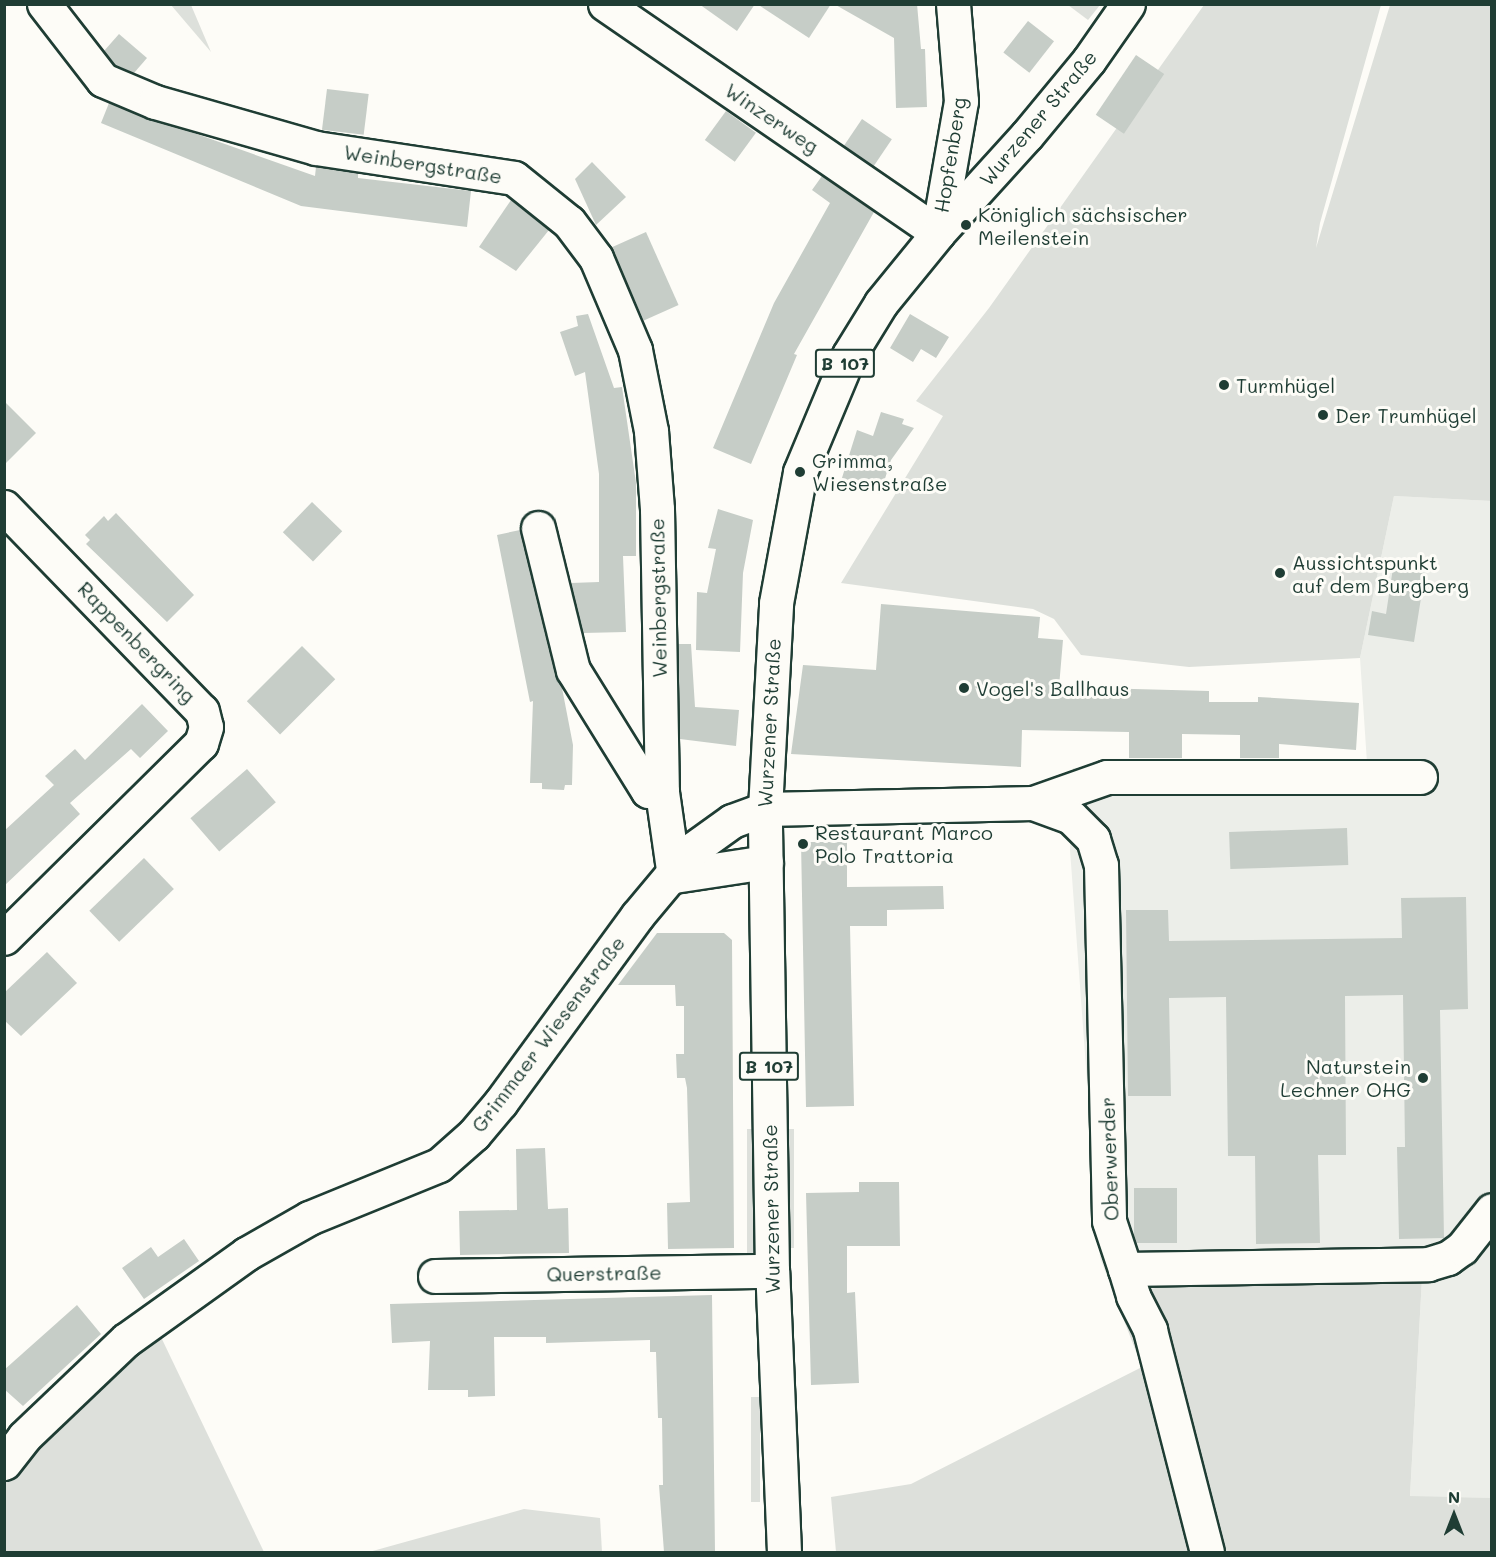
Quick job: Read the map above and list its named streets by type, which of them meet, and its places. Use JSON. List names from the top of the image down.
{
  "streets": {
    "street": [
      "Winzerweg",
      "Wurzener Straße",
      "Hopfenberg",
      "Weinbergstraße",
      "B 107",
      "Rappenbergring",
      "Grimmaer Wiesenstraße",
      "Oberwerder",
      "Querstraße"
    ]
  },
  "crossings": [
    ["Winzerweg", "Wurzener Straße"],
    ["Winzerweg", "Hopfenberg"],
    ["Wurzener Straße", "Hopfenberg"],
    ["Wurzener Straße", "Grimmaer Wiesenstraße"],
    ["Wurzener Straße", "Oberwerder"],
    ["Wurzener Straße", "Querstraße"],
    ["Weinbergstraße", "Grimmaer Wiesenstraße"],
    ["Grimmaer Wiesenstraße", "Oberwerder"]
  ],
  "places": [
    "Königlich sächsischer Meilenstein",
    "Turmhügel",
    "Der Trumhügel",
    "Grimma, Wiesenstraße",
    "Aussichtspunkt auf dem Burgberg",
    "Vogel's Ballhaus",
    "Restaurant Marco Polo Trattoria",
    "Naturstein Lechner OHG"
  ],
  "north": "top"
}
